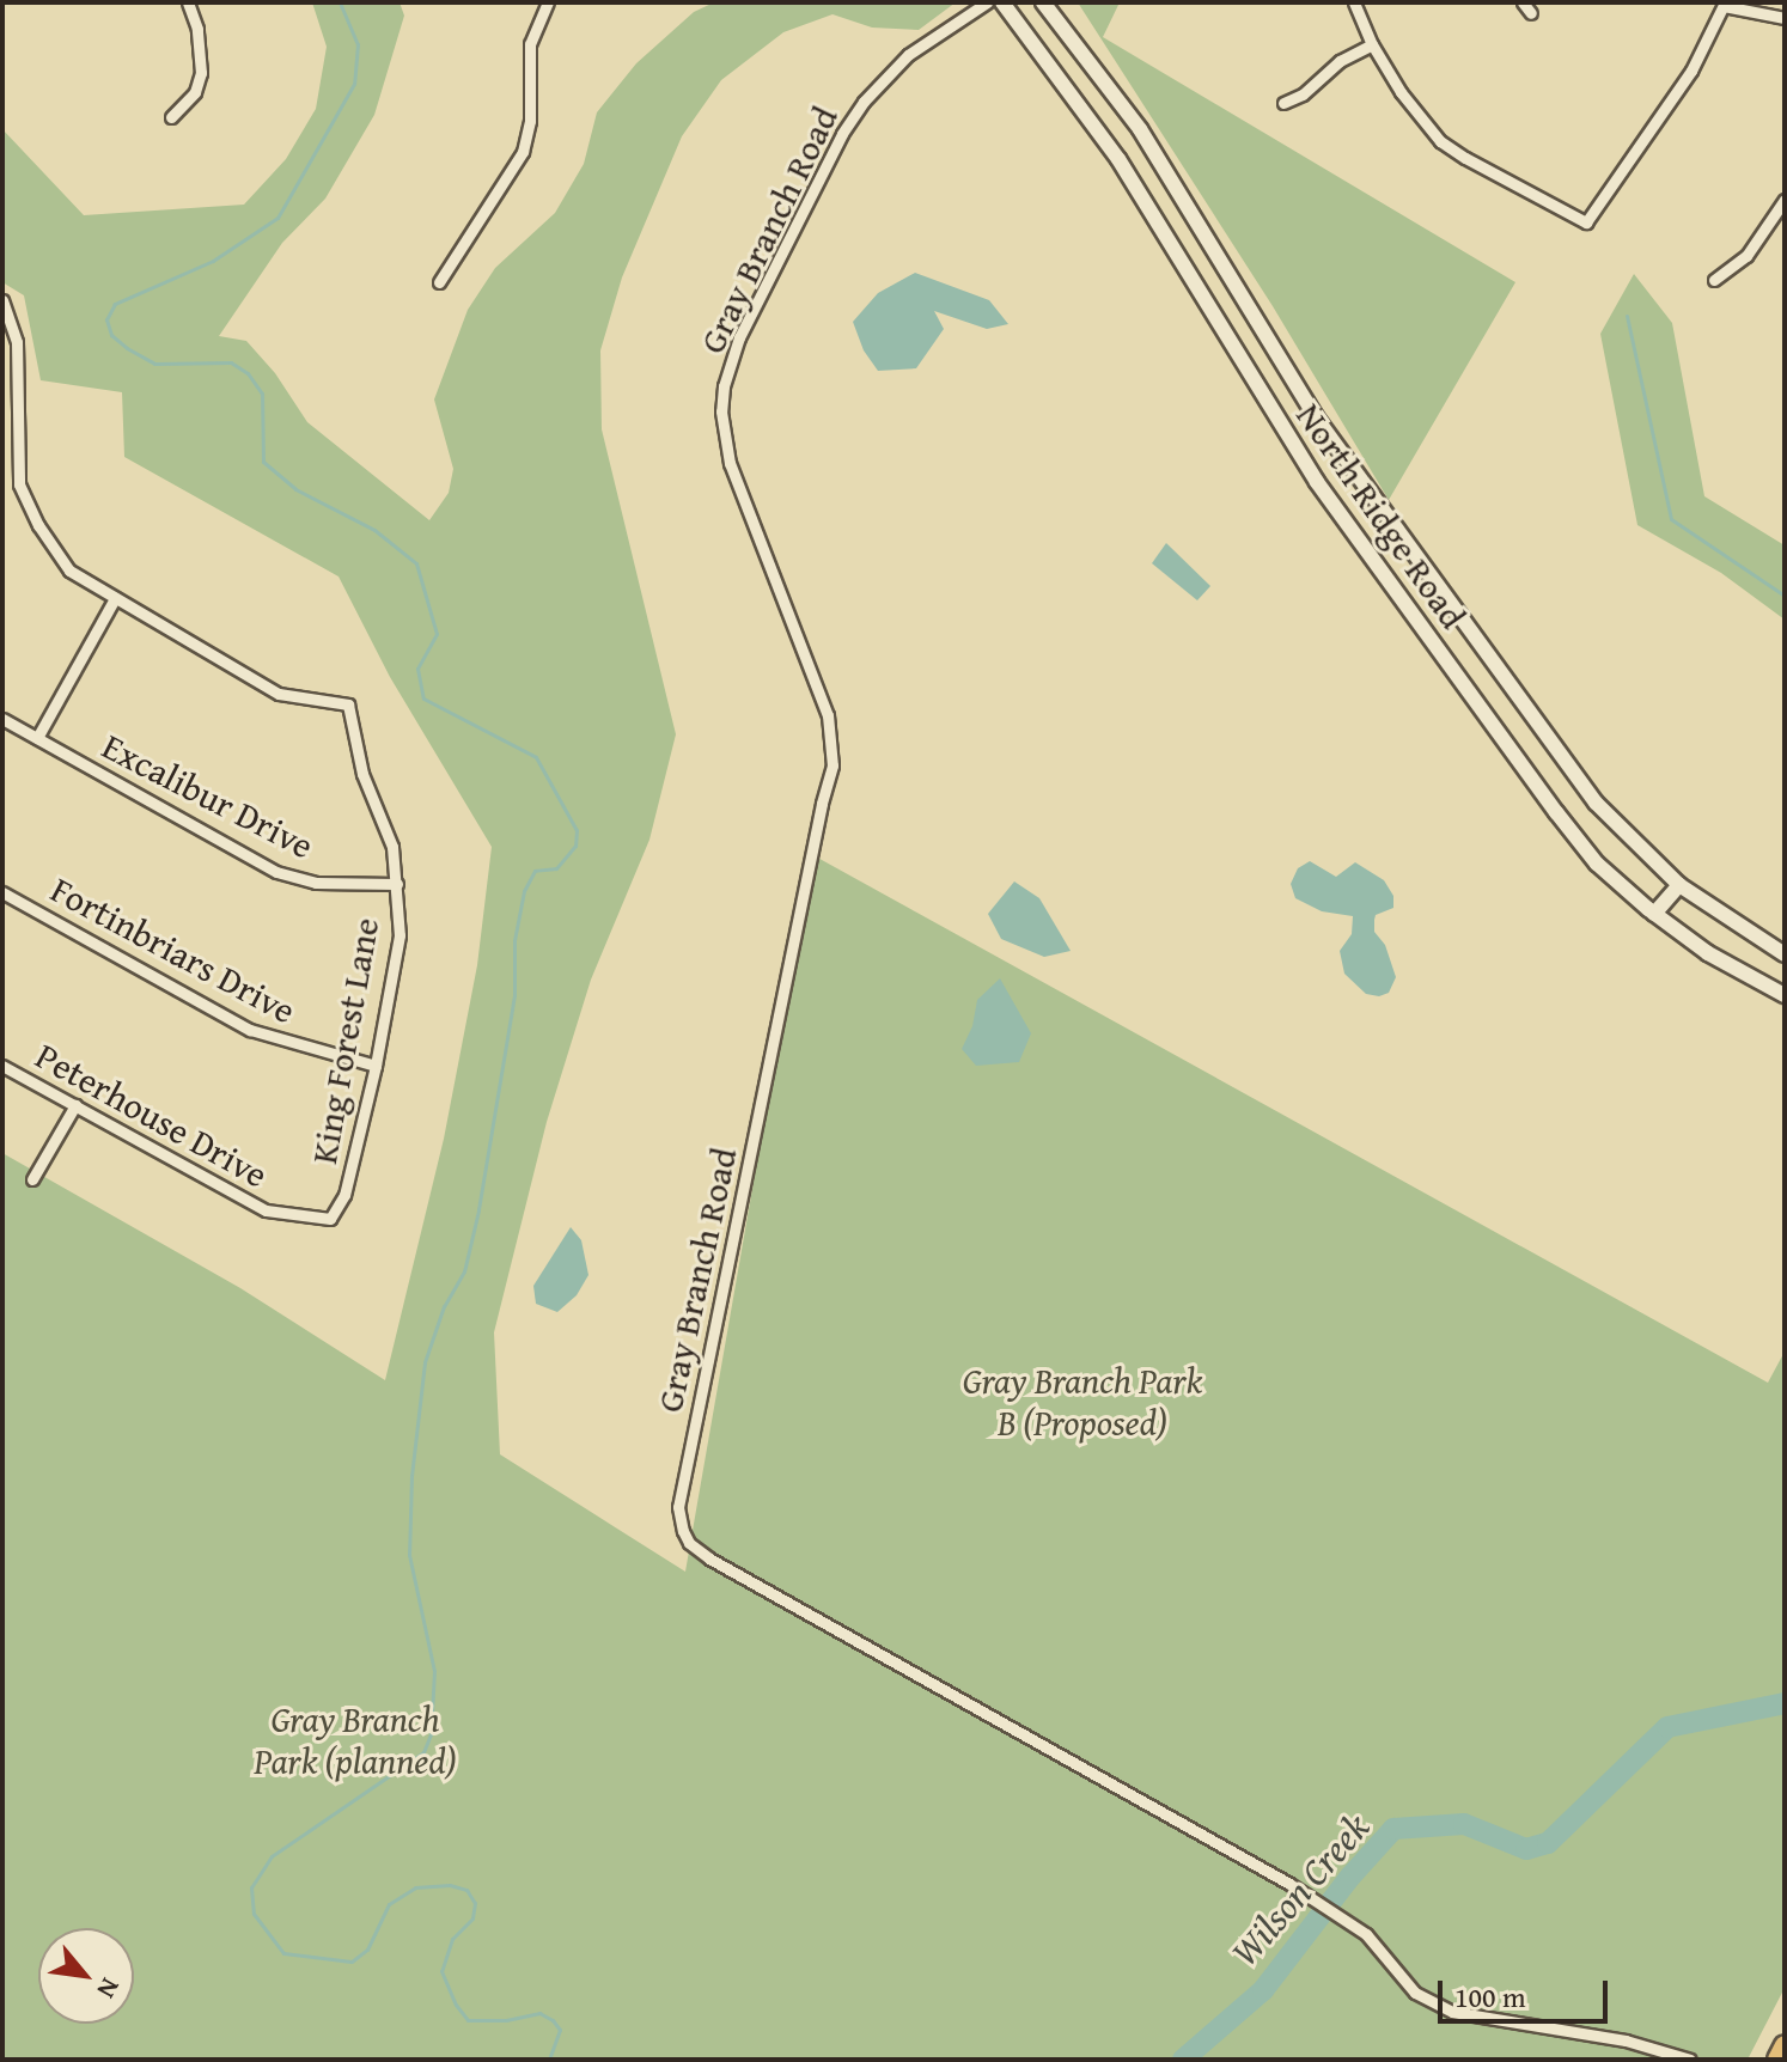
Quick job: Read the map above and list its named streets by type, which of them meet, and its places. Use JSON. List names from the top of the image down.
{
  "streets": {
    "main road": ["North Ridge Road"],
    "street": [
      "Gray Branch Road",
      "Excalibur Drive",
      "Fortinbriars Drive",
      "King Forest Lane",
      "Peterhouse Drive"
    ]
  },
  "crossings": [
    ["Excalibur Drive", "King Forest Lane"],
    ["Fortinbriars Drive", "King Forest Lane"],
    ["King Forest Lane", "Peterhouse Drive"]
  ],
  "water": ["Wilson Creek"],
  "parks": ["Gray Branch Park B (Proposed)", "Gray Branch Park (planned)"],
  "scale_bar": "100 m",
  "north": "bottom right"
}
